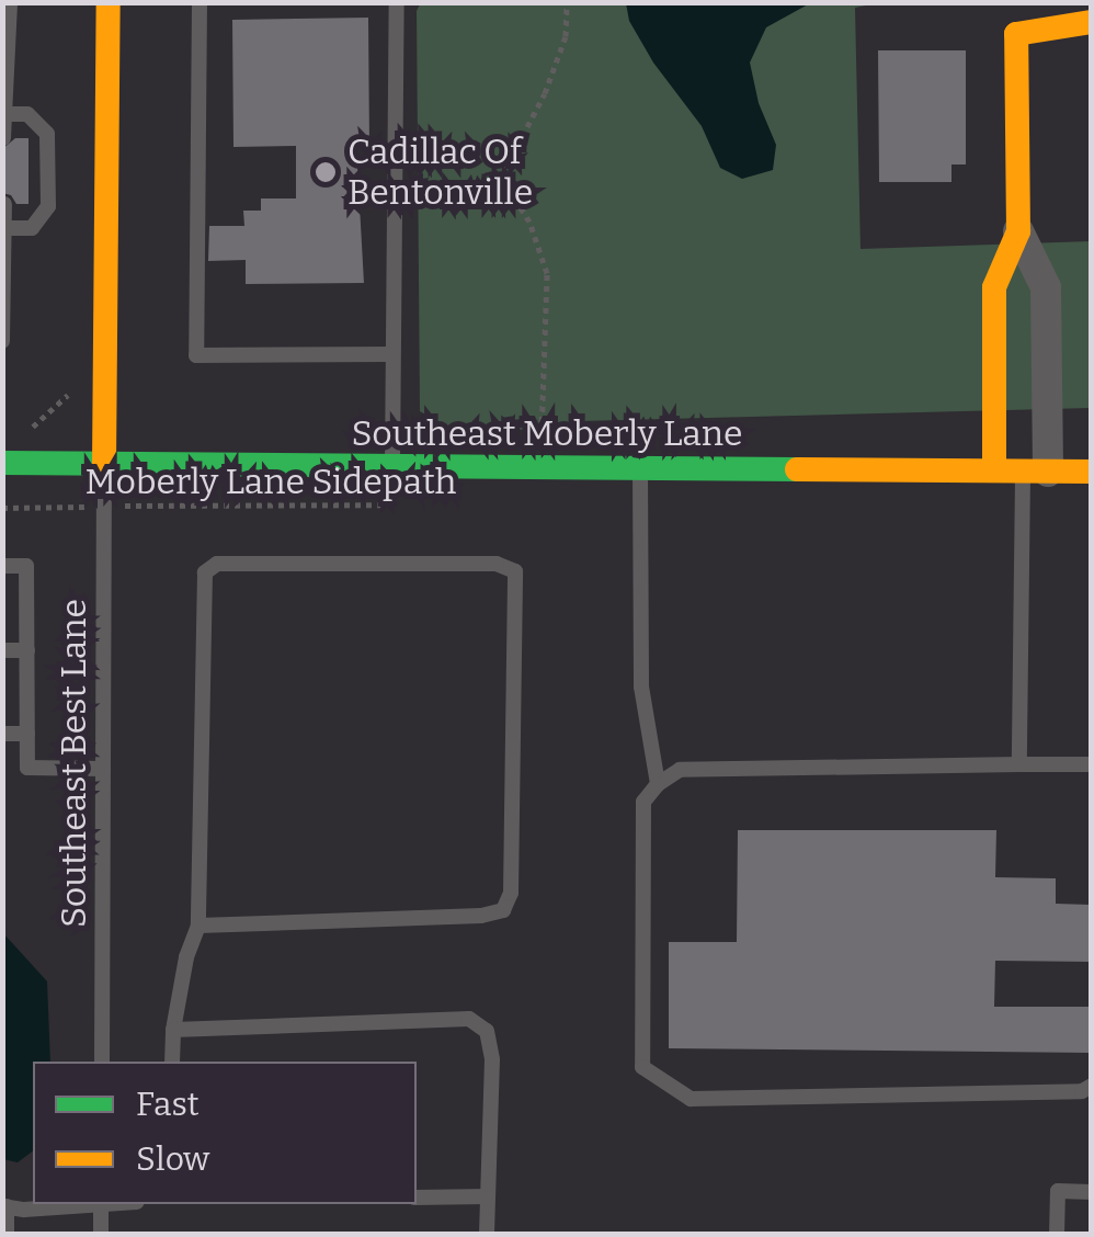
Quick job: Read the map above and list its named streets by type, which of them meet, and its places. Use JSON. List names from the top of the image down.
{
  "streets": {
    "street": ["Southeast Moberly Lane"],
    "lane": ["Southeast Best Lane"],
    "path": ["Moberly Lane Sidepath"]
  },
  "crossings": [
    ["Southeast Moberly Lane", "Southeast Best Lane"],
    ["Moberly Lane Sidepath", "Southeast Best Lane"]
  ],
  "places": ["Cadillac Of Bentonville"],
  "legend": ["Fast", "Slow"]
}
